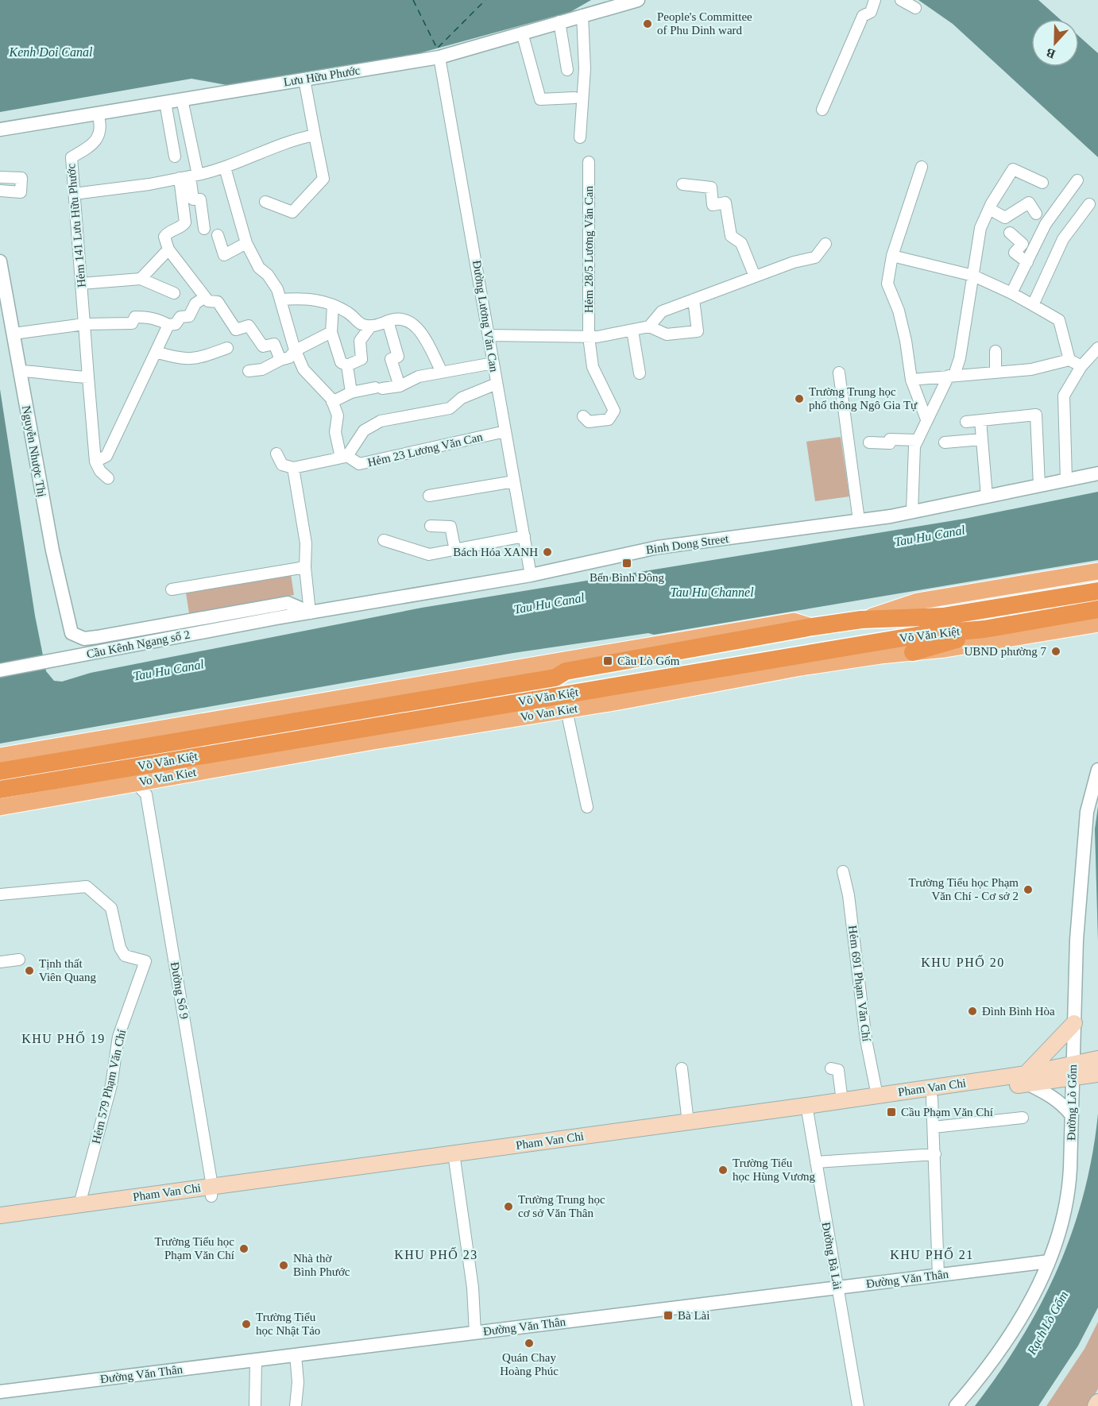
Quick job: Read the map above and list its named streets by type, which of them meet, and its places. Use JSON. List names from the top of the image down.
{
  "streets": {
    "highway": ["Võ Văn Kiệt"],
    "main road": ["Vo Van Kiet", "Pham Van Chi"],
    "street": [
      "Lưu Hữu Phước",
      "Hẻm 141 Lưu Hữu Phước",
      "Hẻm 28/5 Lương Văn Can",
      "Đường Lương Văn Can",
      "Hẻm 23 Lương Văn Can",
      "Nguyễn Nhược Thị",
      "Binh Dong Street",
      "Cầu Kênh Ngang số 2",
      "Hẻm 691 Phạm Văn Chí",
      "Đường Số 9",
      "Hẻm 579 Phạm Văn Chí",
      "Đường Lò Gốm",
      "Đường Bà Lài",
      "Đường Văn Thân"
    ]
  },
  "crossings": [
    ["Lưu Hữu Phước", "Hẻm 141 Lưu Hữu Phước"],
    ["Lưu Hữu Phước", "Đường Lương Văn Can"],
    ["Đường Lương Văn Can", "Hẻm 23 Lương Văn Can"],
    ["Đường Lương Văn Can", "Binh Dong Street"],
    ["Nguyễn Nhược Thị", "Binh Dong Street"],
    ["Binh Dong Street", "Cầu Kênh Ngang số 2"],
    ["Vo Van Kiet", "Đường Số 9"],
    ["Hẻm 691 Phạm Văn Chí", "Pham Van Chi"],
    ["Đường Số 9", "Pham Van Chi"],
    ["Hẻm 579 Phạm Văn Chí", "Pham Van Chi"],
    ["Pham Van Chi", "Đường Lò Gốm"],
    ["Pham Van Chi", "Đường Bà Lài"],
    ["Đường Lò Gốm", "Đường Văn Thân"],
    ["Đường Bà Lài", "Đường Văn Thân"]
  ],
  "districts": [
    "KHU PHỐ 20",
    "KHU PHỐ 19",
    "KHU PHỐ 23",
    "KHU PHỐ 21"
  ],
  "water": [
    "Kenh Doi Canal",
    "Tau Hu Canal",
    "Tau Hu Channel",
    "Rạch Lò Gốm"
  ],
  "places": {
    "other": [
      "People's Committee of Phu Dinh ward",
      "Trường Trung học phổ thông Ngô Gia Tự",
      "Bách Hóa XANH",
      "UBND phường 7",
      "Trường Tiểu học Phạm Văn Chí - Cơ sở 2",
      "Tịnh thất Viên Quang",
      "Đình Bình Hòa",
      "Trường Tiểu học Hùng Vương",
      "Trường Trung học cơ sở Văn Thân",
      "Trường Tiểu học Phạm Văn Chí",
      "Nhà thờ Bình Phước",
      "Trường Tiểu học Nhật Tảo",
      "Quán Chay Hoàng Phúc"
    ],
    "transit": [
      "Bến Bình Đông",
      "Cầu Lò Gốm",
      "Cầu Phạm Văn Chí",
      "Bà Lài"
    ]
  },
  "north": "bottom"
}
